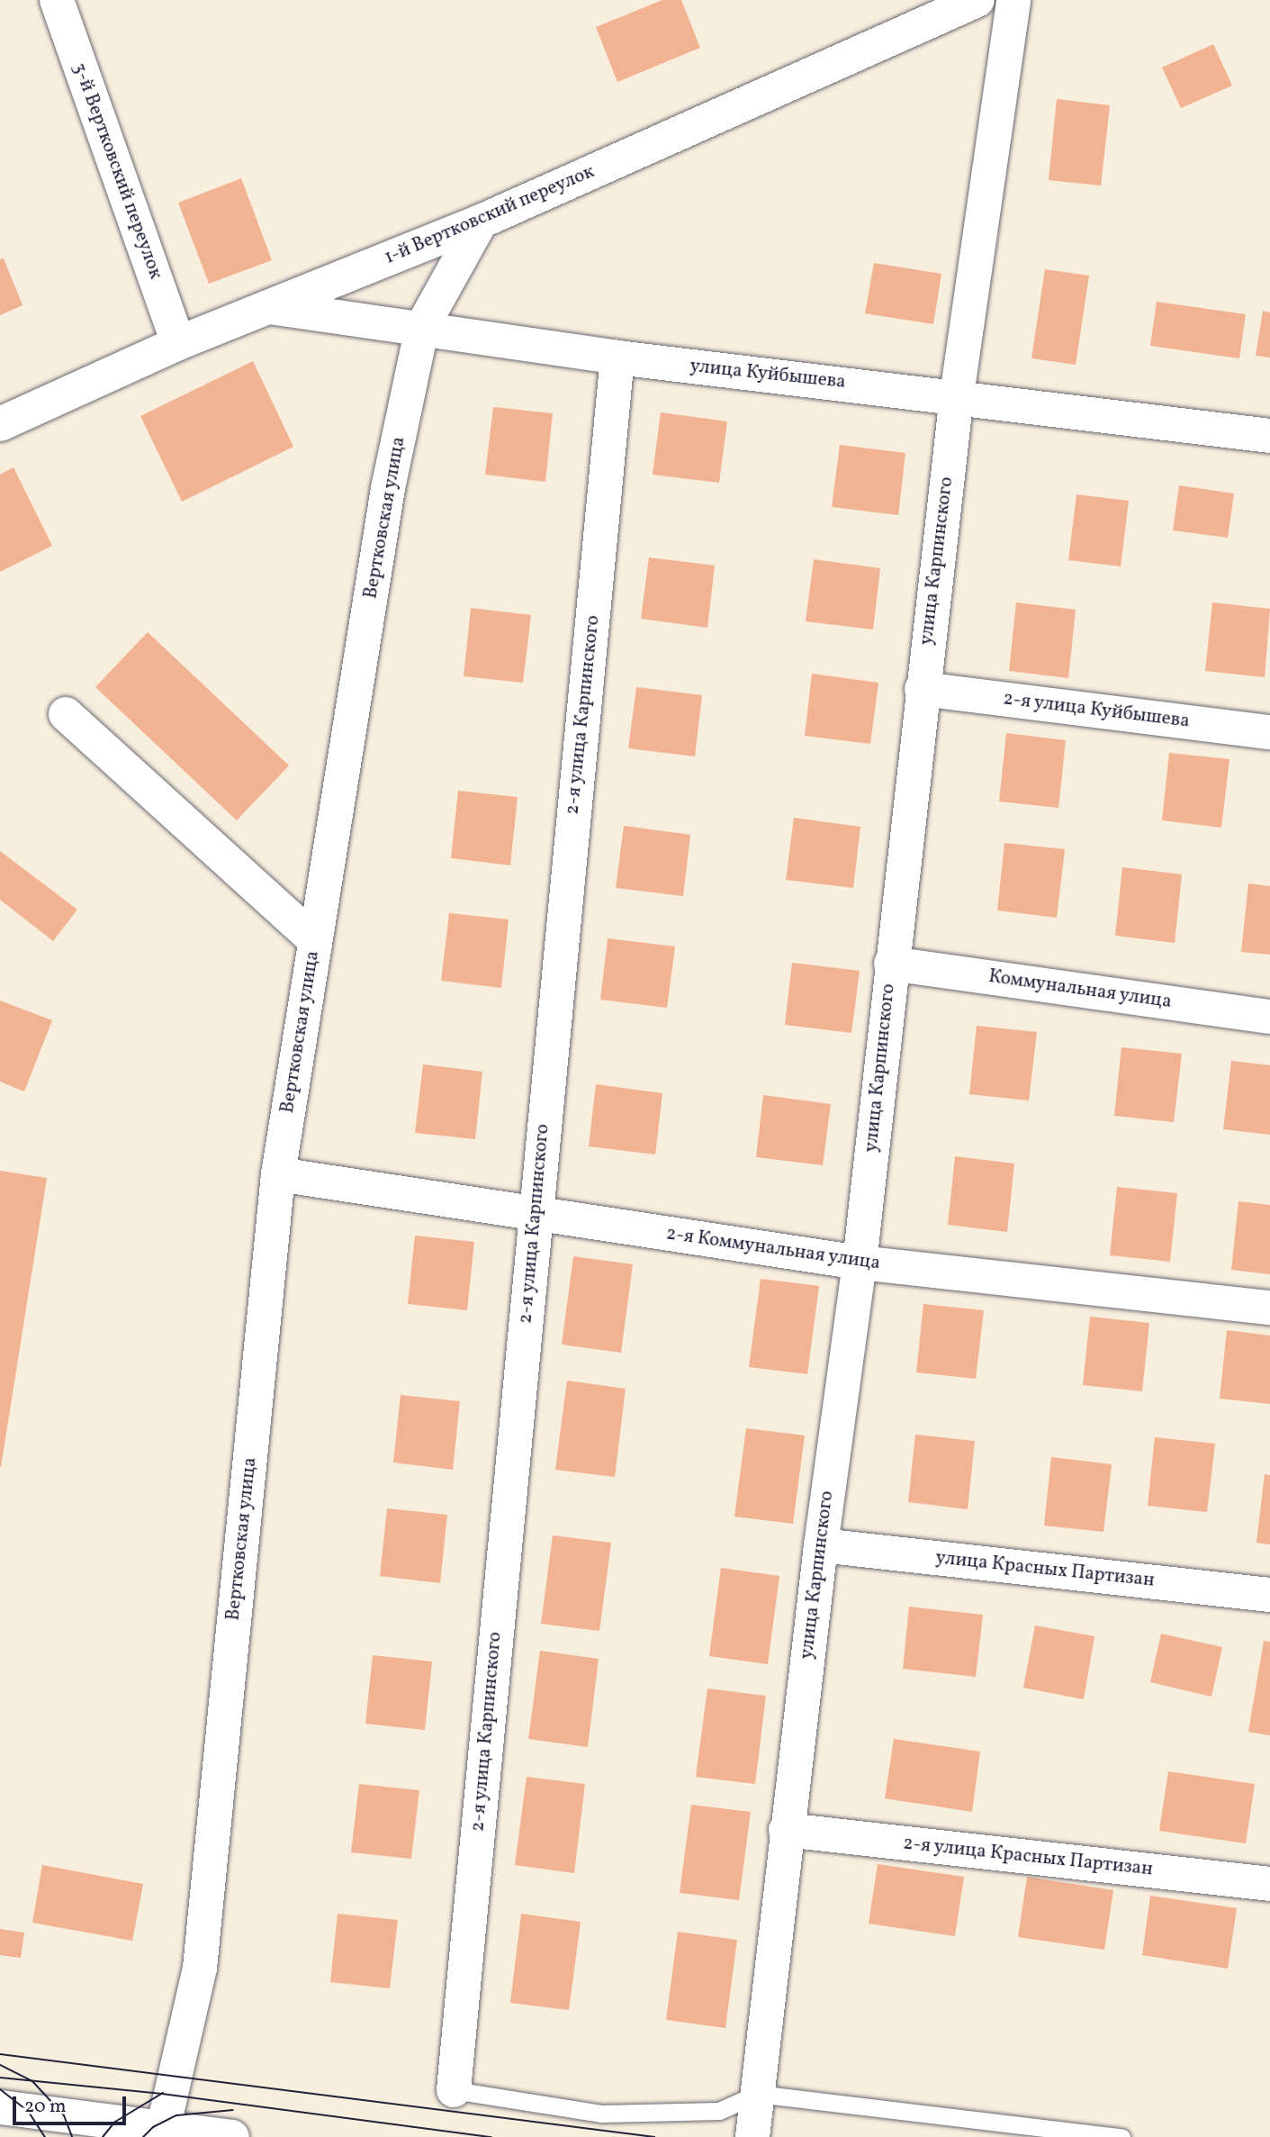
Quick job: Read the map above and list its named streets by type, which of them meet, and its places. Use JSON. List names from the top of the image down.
{
  "streets": {
    "street": [
      "3-й Вертковский переулок",
      "1-й Вертковский переулок",
      "улица Куйбышева",
      "Вертковская улица",
      "улица Карпинского",
      "2-я улица Куйбышева",
      "2-я улица Карпинского",
      "Коммунальная улица",
      "2-я Коммунальная улица",
      "улица Красных Партизан",
      "2-я улица Красных Партизан"
    ]
  },
  "crossings": [
    ["3-й Вертковский переулок", "1-й Вертковский переулок"],
    ["1-й Вертковский переулок", "улица Куйбышева"],
    ["1-й Вертковский переулок", "Вертковская улица"],
    ["улица Куйбышева", "Вертковская улица"],
    ["улица Куйбышева", "улица Карпинского"],
    ["улица Куйбышева", "2-я улица Карпинского"],
    ["Вертковская улица", "2-я Коммунальная улица"],
    ["улица Карпинского", "2-я улица Куйбышева"],
    ["улица Карпинского", "Коммунальная улица"],
    ["улица Карпинского", "2-я Коммунальная улица"],
    ["улица Карпинского", "улица Красных Партизан"],
    ["улица Карпинского", "2-я улица Красных Партизан"],
    ["2-я улица Карпинского", "2-я Коммунальная улица"]
  ],
  "scale_bar": "20 m"
}
